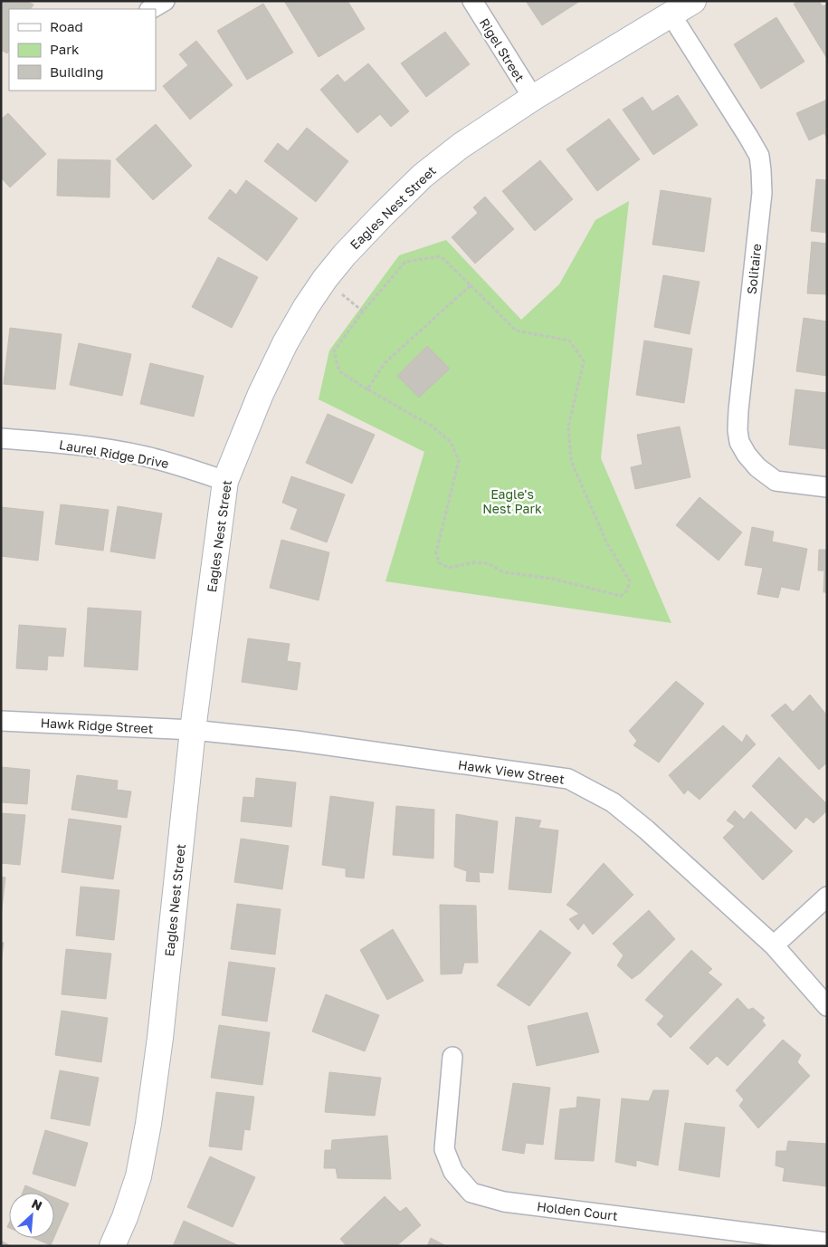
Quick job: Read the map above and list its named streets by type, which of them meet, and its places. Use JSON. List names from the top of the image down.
{
  "streets": {
    "street": [
      "Rigel Street",
      "Eagles Nest Street",
      "Solitaire",
      "Laurel Ridge Drive",
      "Hawk Ridge Street",
      "Hawk View Street",
      "Holden Court"
    ]
  },
  "crossings": [
    ["Rigel Street", "Eagles Nest Street"],
    ["Eagles Nest Street", "Solitaire"],
    ["Eagles Nest Street", "Laurel Ridge Drive"],
    ["Eagles Nest Street", "Hawk Ridge Street"],
    ["Eagles Nest Street", "Hawk View Street"],
    ["Hawk Ridge Street", "Hawk View Street"]
  ],
  "parks": ["Eagle's Nest Park"],
  "legend": ["Road", "Park", "Building"],
  "north": "top right"
}
